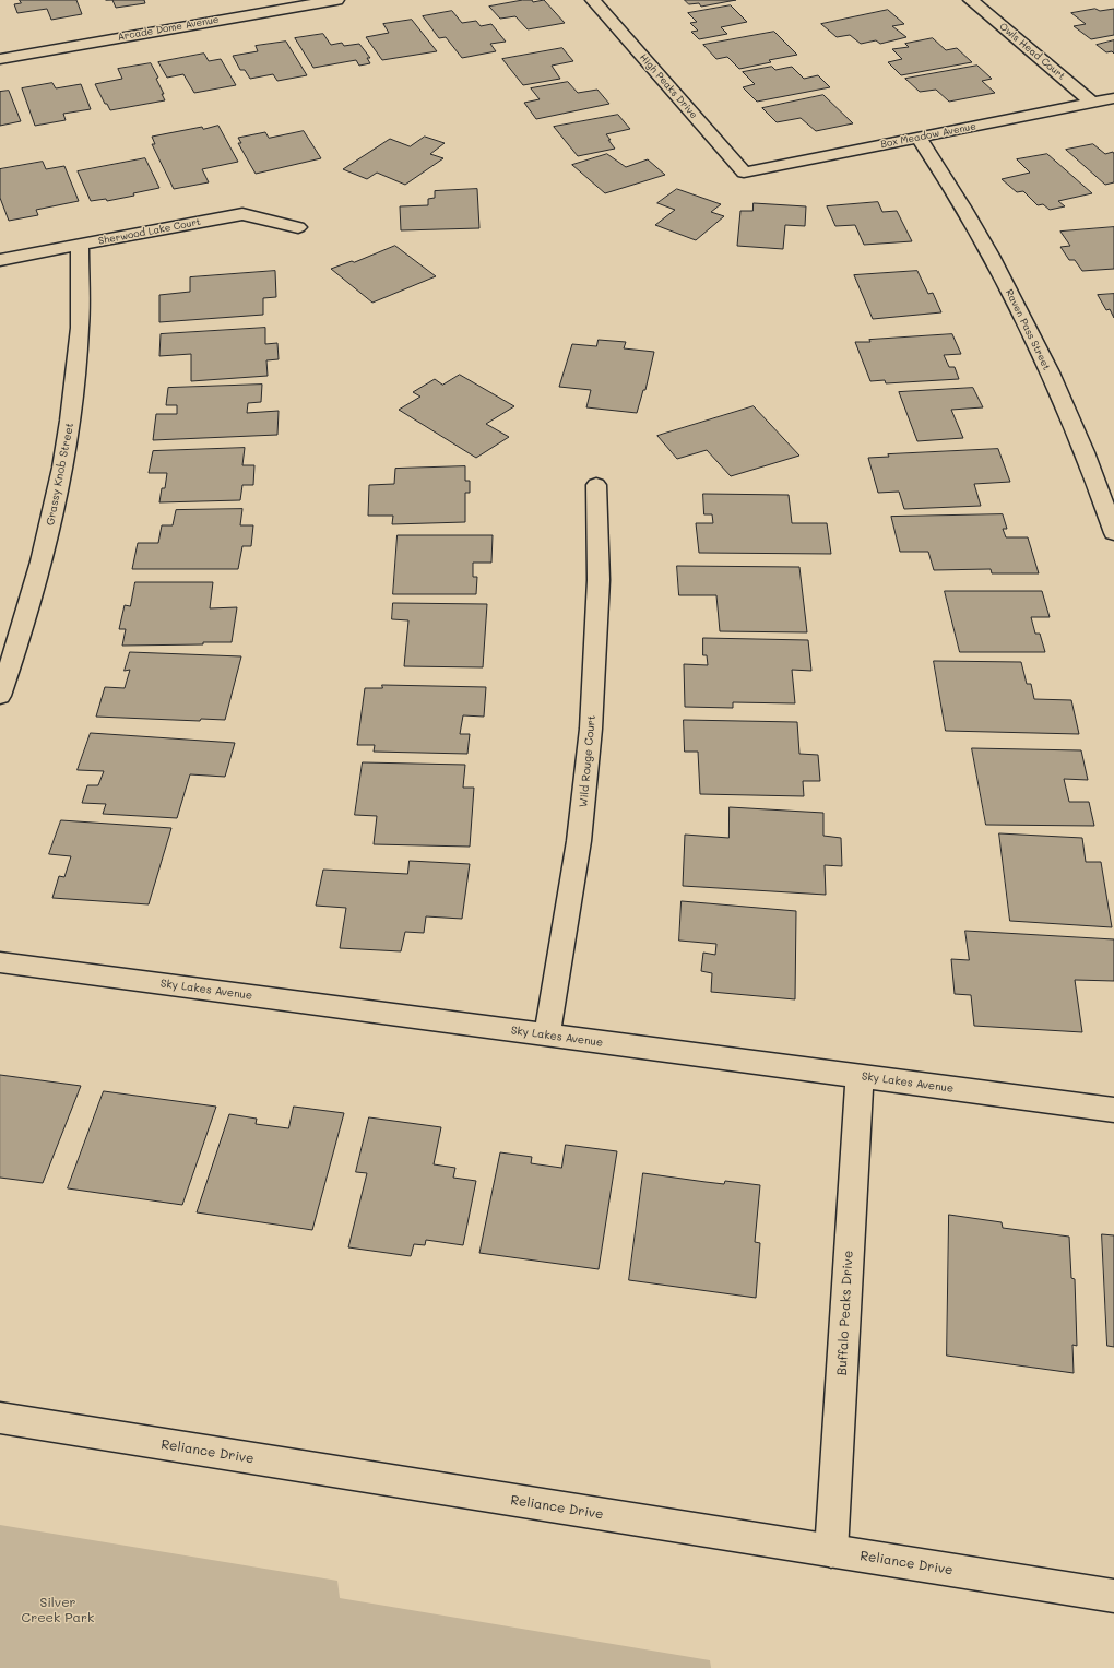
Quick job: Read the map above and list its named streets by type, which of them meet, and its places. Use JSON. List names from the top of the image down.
{
  "streets": {
    "street": [
      "Arcade Dome Avenue",
      "Owls Head Court",
      "High Peaks Drive",
      "Box Meadow Avenue",
      "Sherwood Lake Court",
      "Raven Pass Street",
      "Grassy Knob Street",
      "Wild Rouge Court",
      "Sky Lakes Avenue",
      "Buffalo Peaks Drive",
      "Reliance Drive"
    ]
  },
  "crossings": [
    ["Owls Head Court", "Box Meadow Avenue"],
    ["High Peaks Drive", "Box Meadow Avenue"],
    ["Box Meadow Avenue", "Raven Pass Street"],
    ["Sherwood Lake Court", "Grassy Knob Street"],
    ["Wild Rouge Court", "Sky Lakes Avenue"],
    ["Sky Lakes Avenue", "Buffalo Peaks Drive"],
    ["Buffalo Peaks Drive", "Reliance Drive"]
  ],
  "parks": ["Silver Creek Park"]
}
